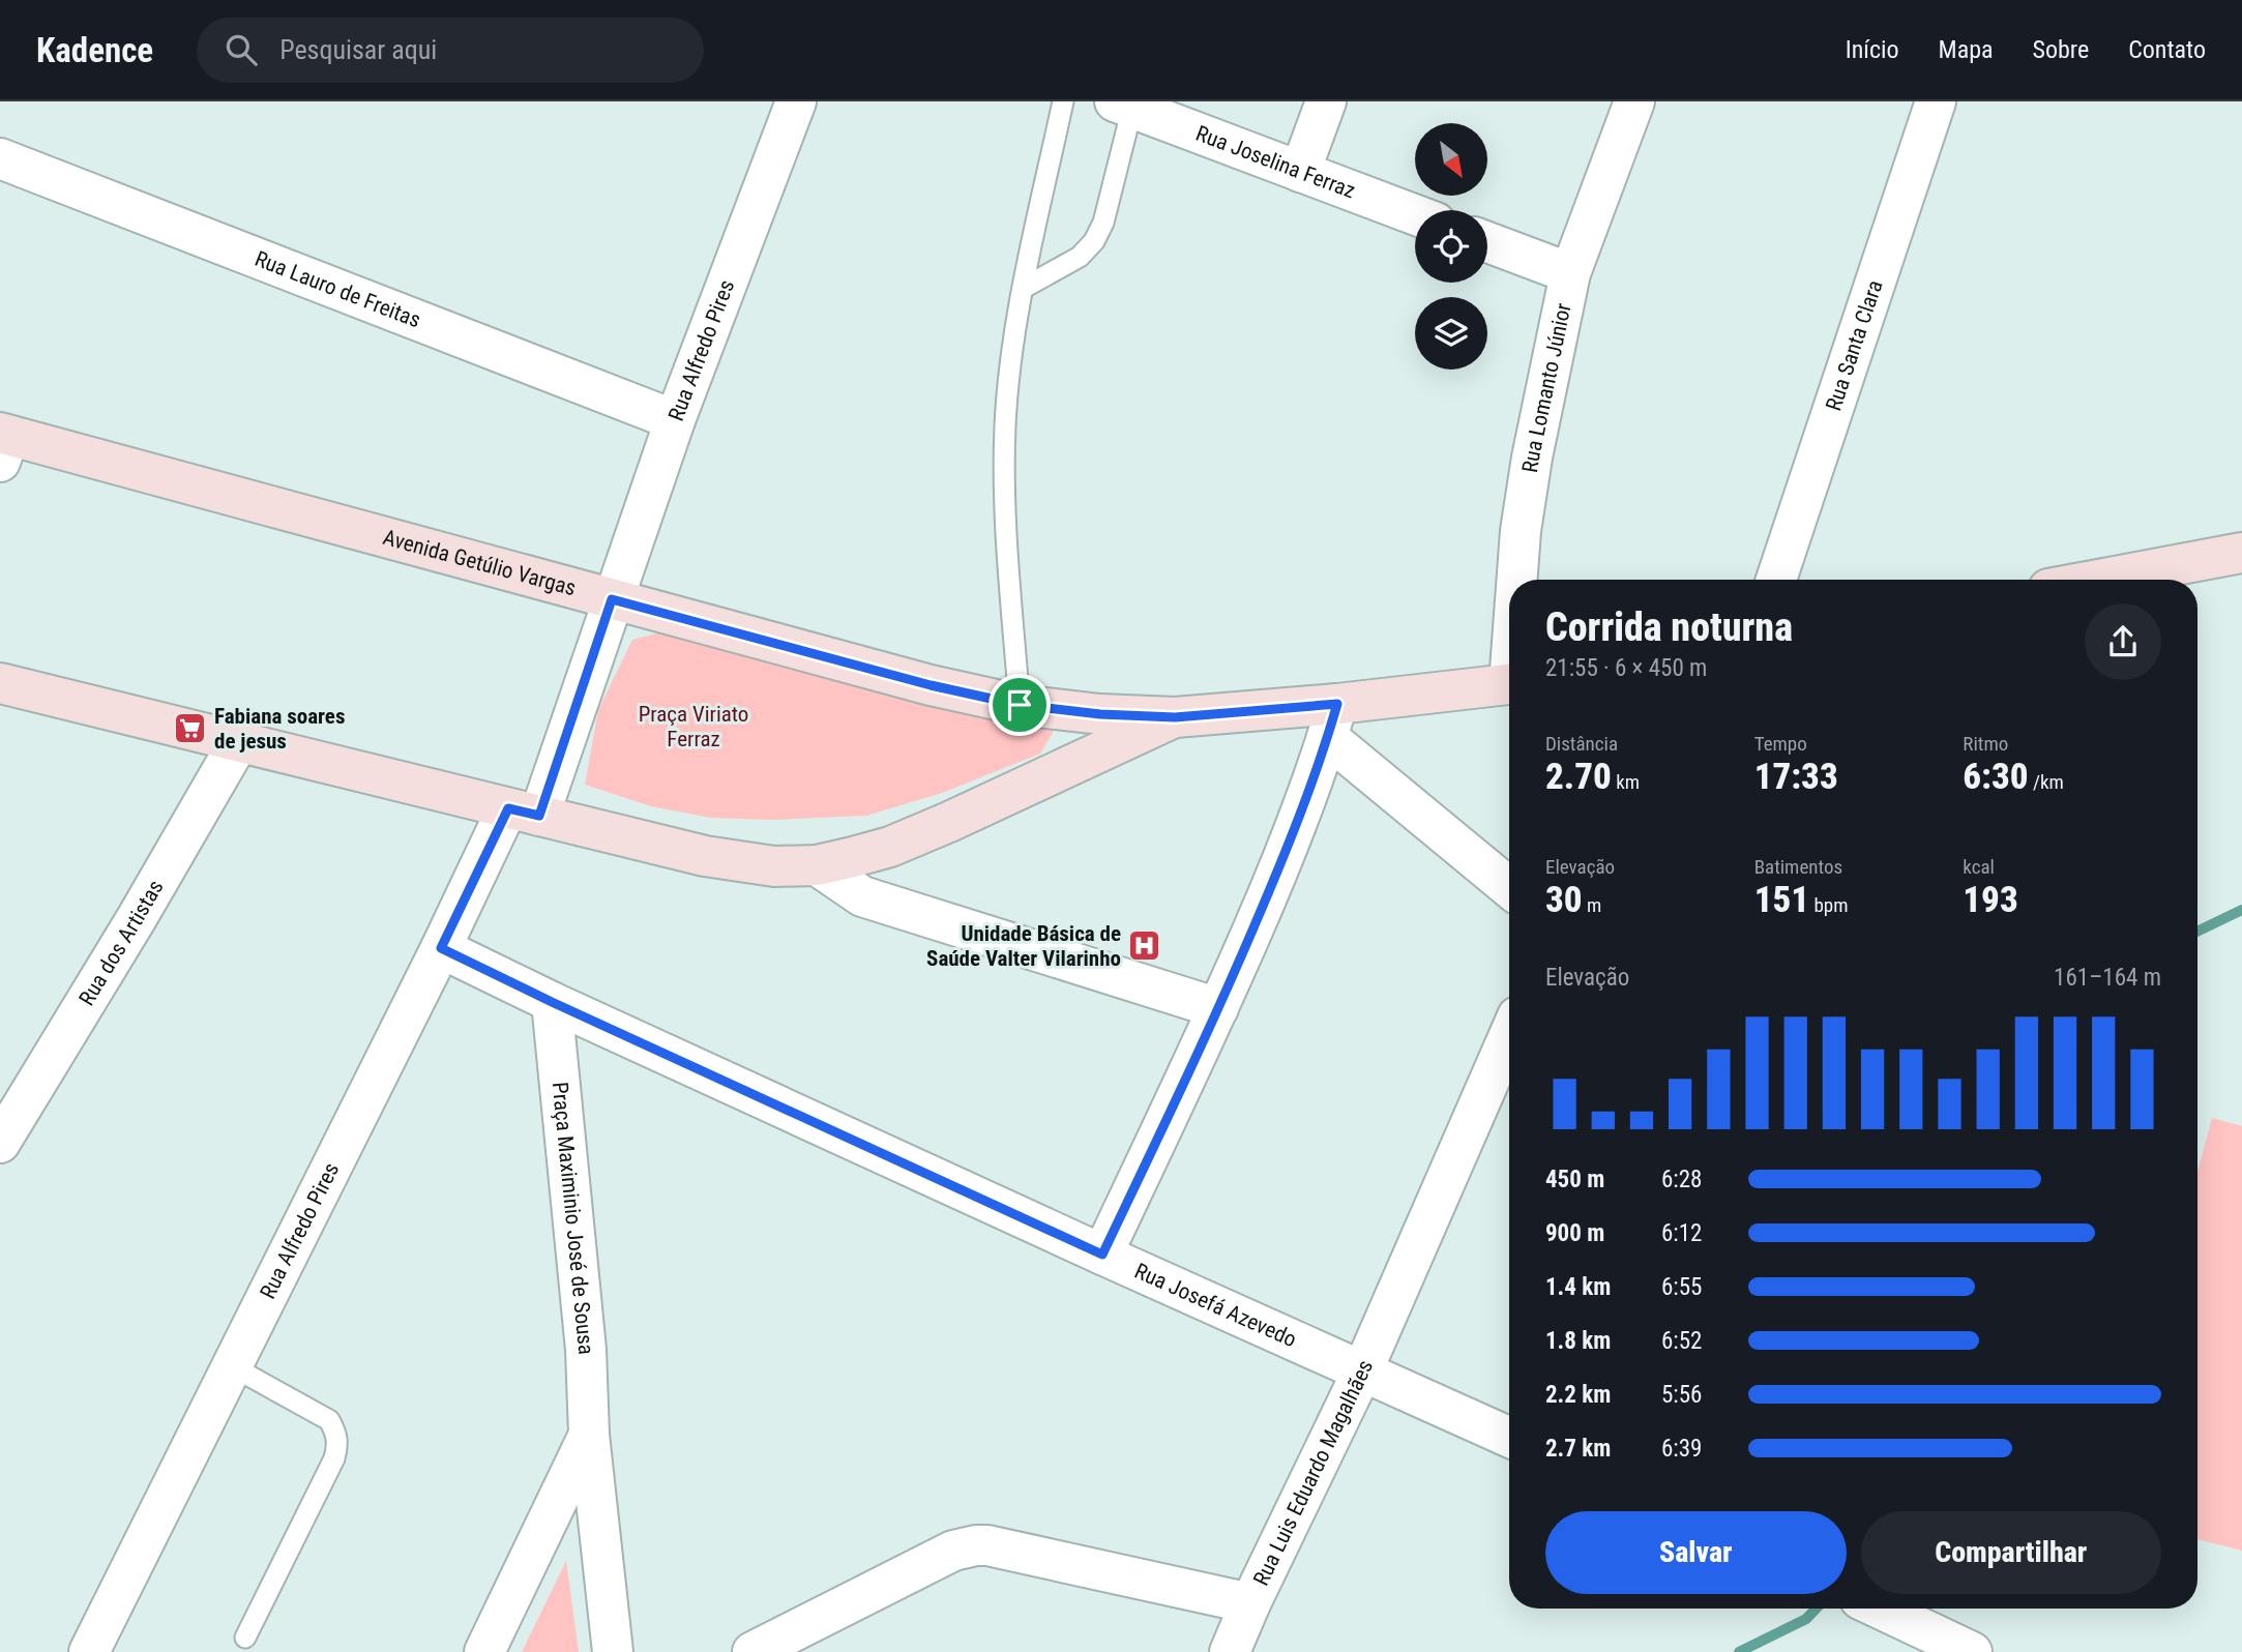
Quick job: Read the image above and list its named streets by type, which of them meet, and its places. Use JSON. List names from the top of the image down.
{
  "streets": {
    "street": [
      "Rua Joselina Ferraz",
      "Rua Lauro de Freitas",
      "Rua Santa Clara",
      "Rua Alfredo Pires",
      "Rua Lomanto Júnior",
      "Avenida Getúlio Vargas",
      "Rua dos Artistas",
      "Praça Maximinio José de Sousa",
      "Rua Josefá Azevedo",
      "Rua Luis Eduardo Magalhães"
    ]
  },
  "crossings": [
    ["Rua Lauro de Freitas", "Rua Alfredo Pires"],
    ["Rua Alfredo Pires", "Avenida Getúlio Vargas"],
    ["Rua Alfredo Pires", "Rua Josefá Azevedo"],
    ["Praça Maximinio José de Sousa", "Rua Josefá Azevedo"],
    ["Rua Josefá Azevedo", "Rua Luis Eduardo Magalhães"]
  ],
  "parks": ["Praça Viriato Ferraz"],
  "places": {
    "supermarket": ["Fabiana soares de jesus"],
    "hospital": ["Unidade Básica de Saúde Valter Vilarinho"]
  },
  "north": "bottom right",
  "page": {
    "header": "Kadence",
    "search": "Pesquisar aqui",
    "nav": [
      "Início",
      "Mapa",
      "Sobre",
      "Contato"
    ],
    "heading": ["Corrida noturna", "21:55 · 6 × 450 m"],
    "stats": [
      ["Distância", "2.70 km"],
      ["Tempo", "17:33"],
      ["Ritmo", "6:30 /km"],
      ["Elevação", "30 m"],
      ["Batimentos", "151 bpm"],
      ["kcal", "193"]
    ],
    "chart": ["Elevação", "161–164 m"],
    "list": [
      {
        "name": "450 m",
        "note": "6:28"
      },
      {
        "name": "900 m",
        "note": "6:12"
      },
      {
        "name": "1.4 km",
        "note": "6:55"
      },
      {
        "name": "1.8 km",
        "note": "6:52"
      },
      {
        "name": "2.2 km",
        "note": "5:56"
      },
      {
        "name": "2.7 km",
        "note": "6:39"
      }
    ],
    "buttons": ["Salvar", "Compartilhar"]
  }
}
